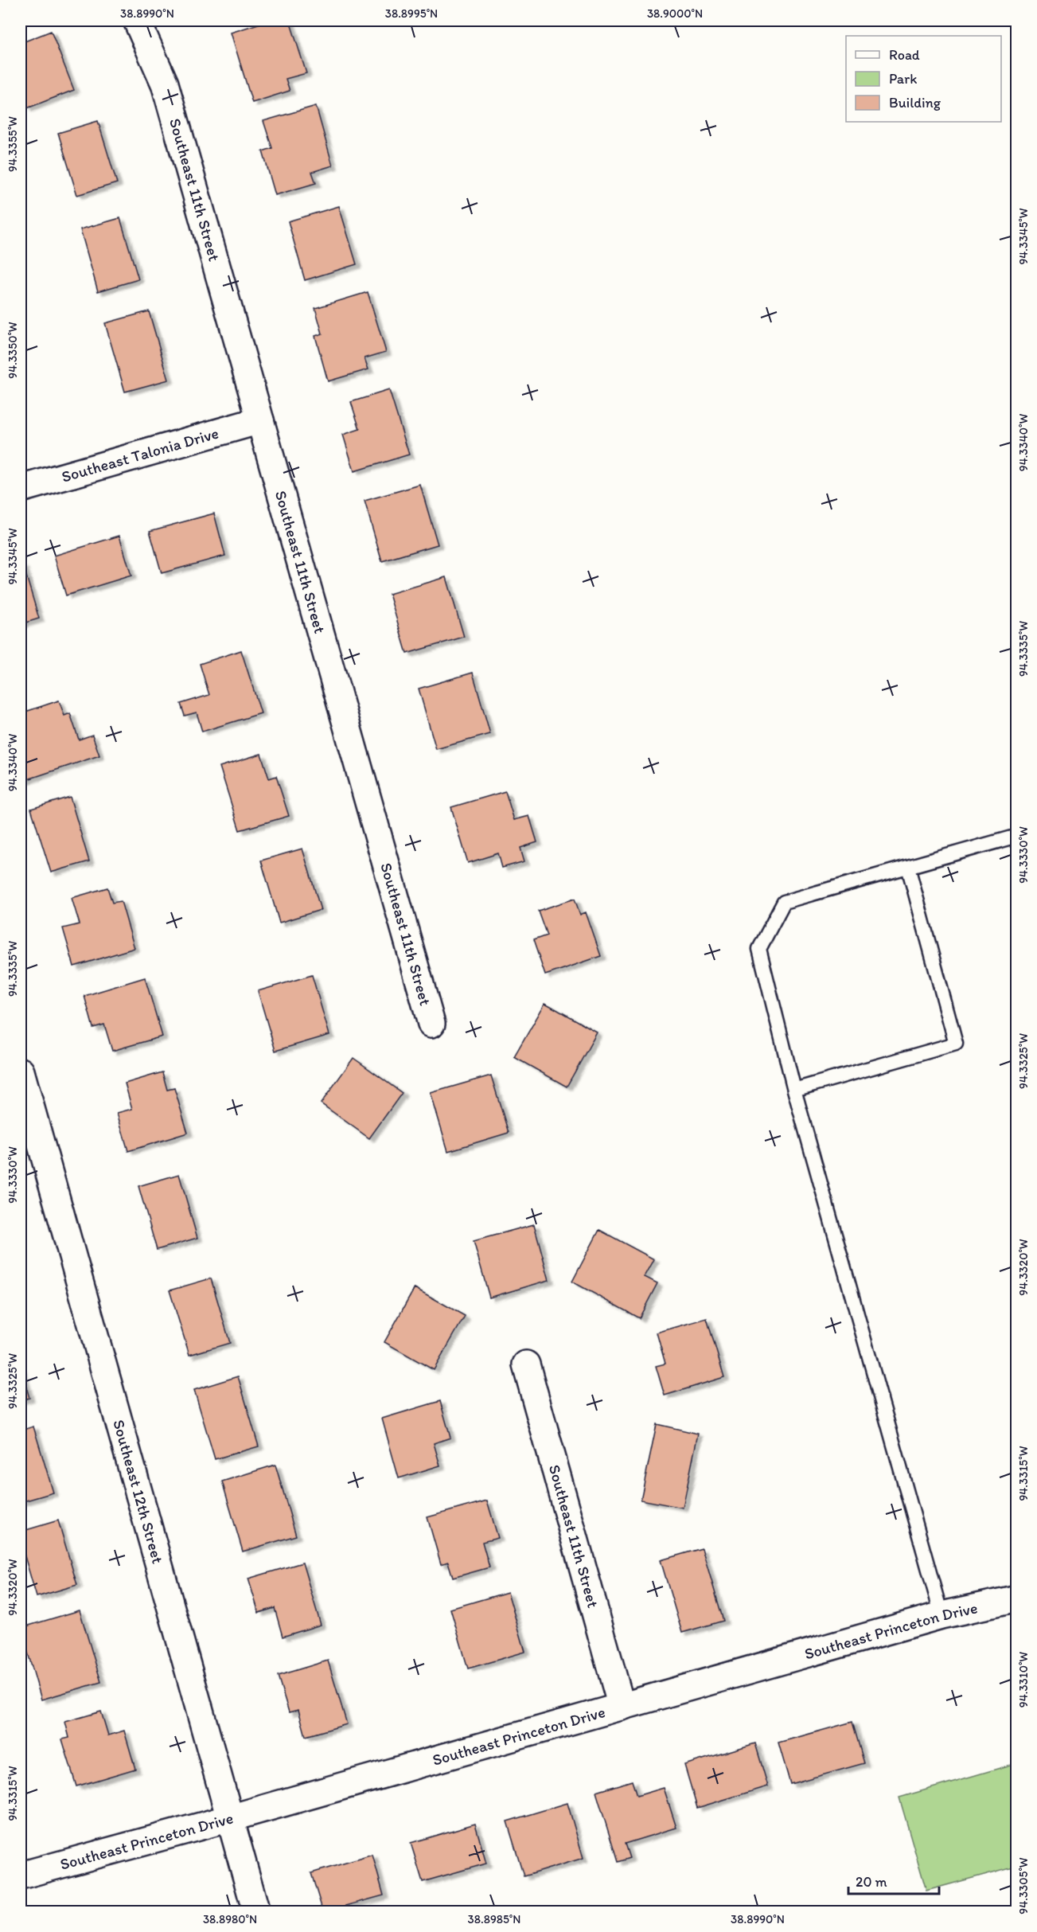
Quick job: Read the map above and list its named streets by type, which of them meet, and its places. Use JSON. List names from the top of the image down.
{
  "streets": {
    "street": [
      "Southeast 11th Street",
      "Southeast Talonia Drive",
      "Southeast 12th Street",
      "Southeast Princeton Drive"
    ]
  },
  "crossings": [
    ["Southeast 11th Street", "Southeast Talonia Drive"],
    ["Southeast 11th Street", "Southeast Princeton Drive"],
    ["Southeast 12th Street", "Southeast Princeton Drive"]
  ],
  "legend": ["Road", "Park", "Building"],
  "scale_bar": "20 m",
  "coordinates": [
    "38.8990°N",
    "38.8995°N",
    "38.9000°N",
    "94.3355°W",
    "94.3345°W",
    "94.3350°W",
    "94.3340°W",
    "94.3335°W",
    "94.3330°W",
    "94.3325°W",
    "94.3320°W",
    "94.3315°W",
    "94.3310°W",
    "94.3305°W",
    "38.8980°N",
    "38.8985°N"
  ]
}
